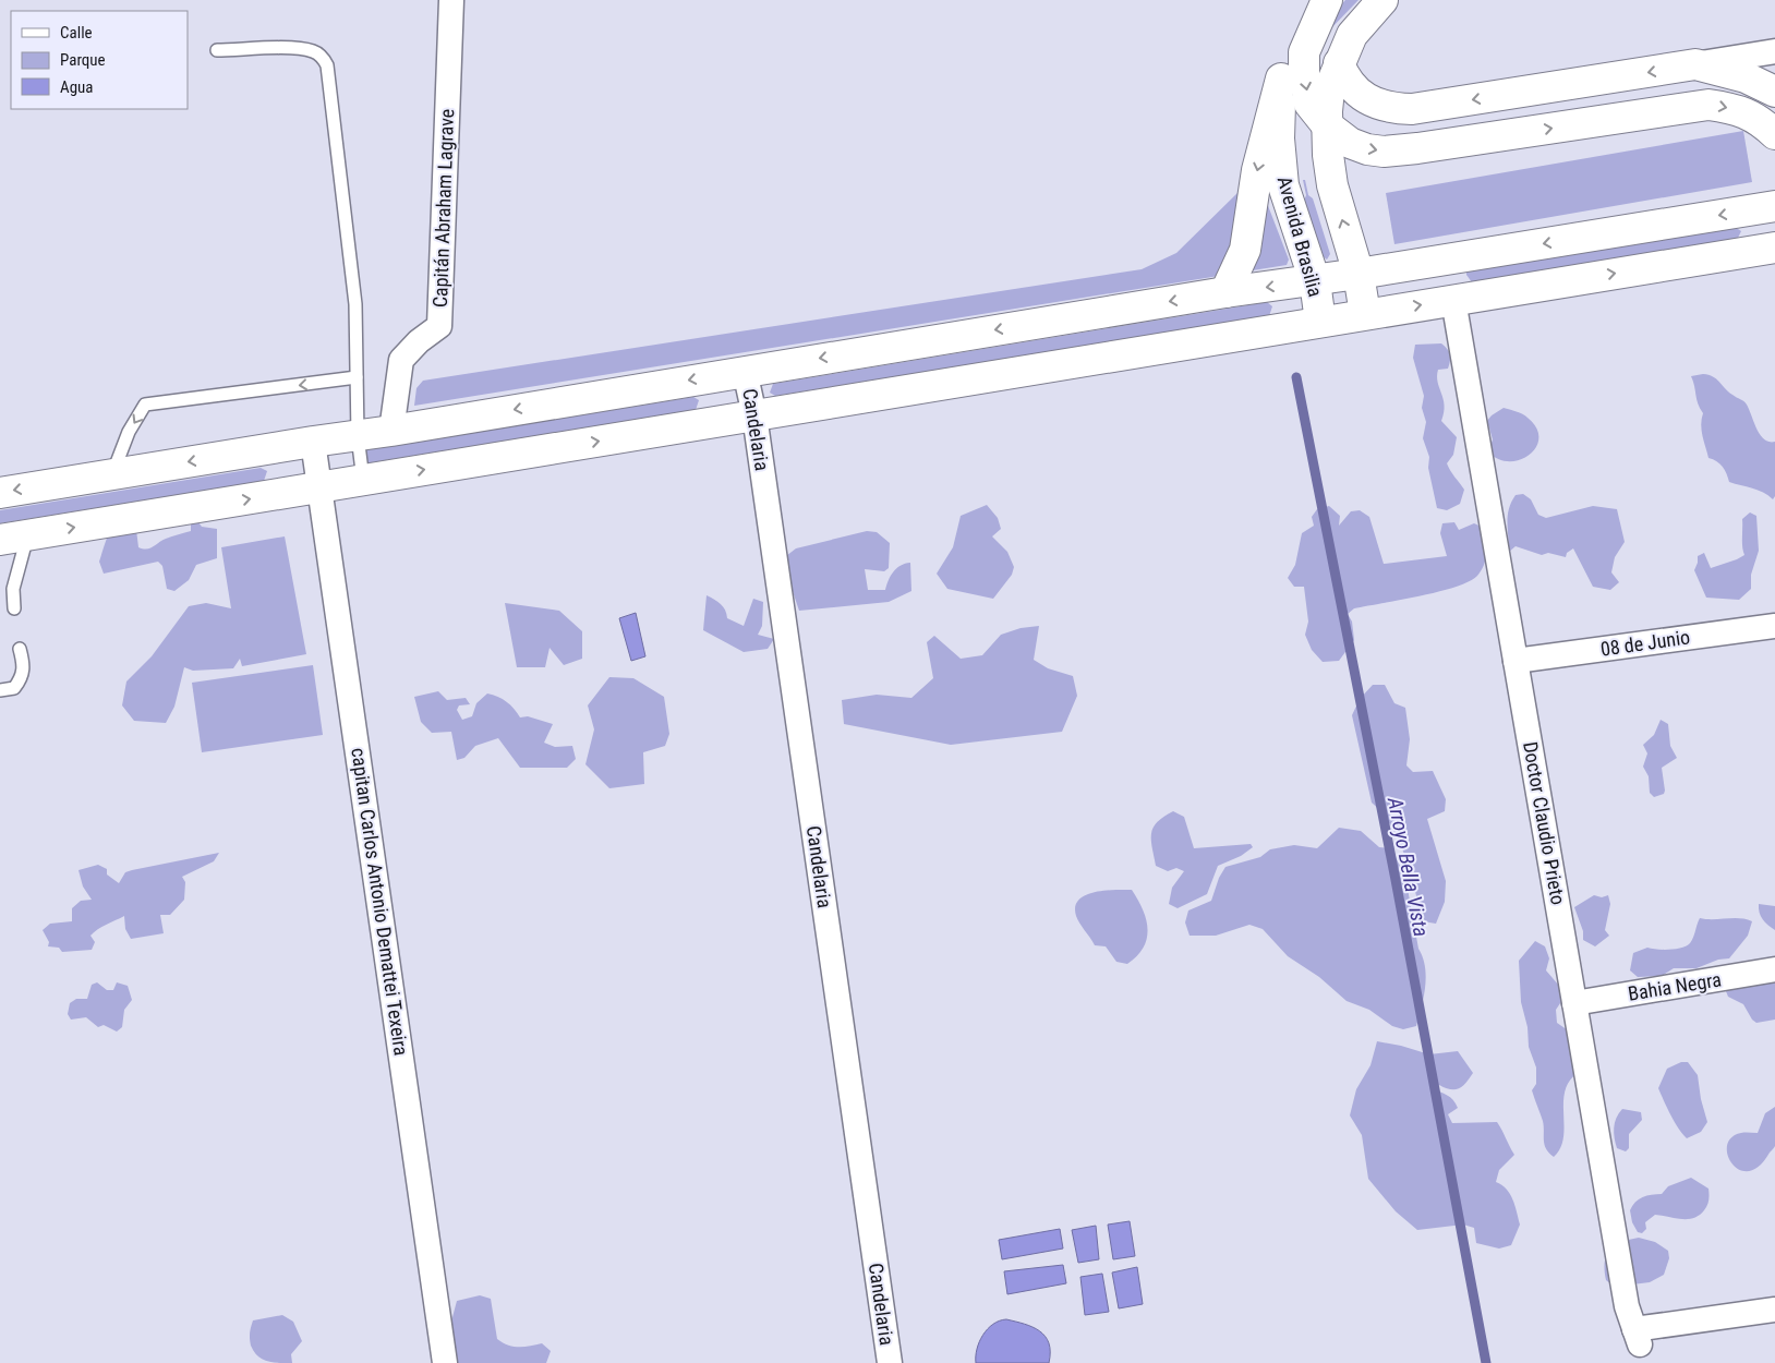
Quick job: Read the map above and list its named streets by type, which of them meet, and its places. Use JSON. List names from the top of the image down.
{
  "streets": {
    "main road": ["Avenida Brasilia"],
    "street": [
      "Capitán Abraham Lagrave",
      "Candelaria",
      "08 de Junio",
      "Doctor Claudio Prieto",
      "capitan Carlos Antonio Demattei Texeira",
      "Bahia Negra"
    ]
  },
  "crossings": [
    ["08 de Junio", "Doctor Claudio Prieto"],
    ["Doctor Claudio Prieto", "Bahia Negra"]
  ],
  "water": ["Arroyo Bella Vista"],
  "legend": ["Calle", "Parque", "Agua"]
}
